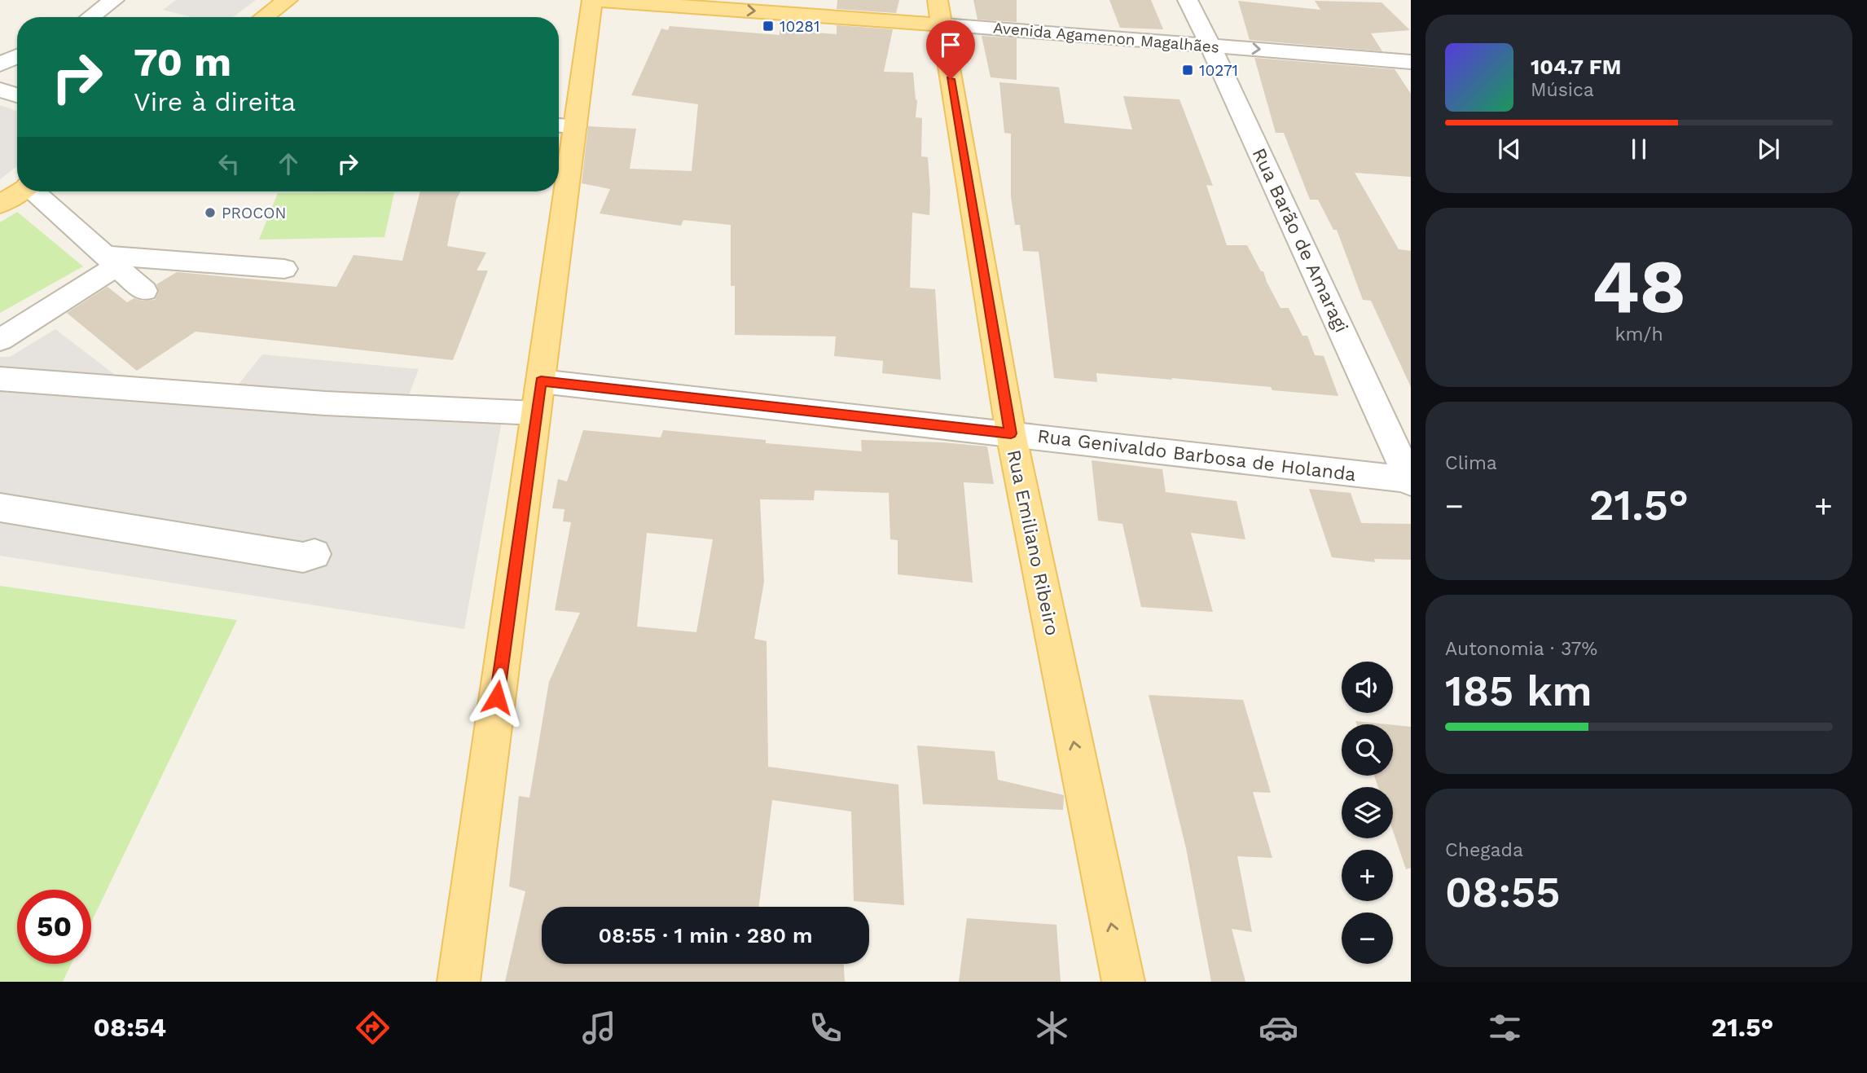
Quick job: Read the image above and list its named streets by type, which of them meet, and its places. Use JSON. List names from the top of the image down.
{
  "streets": {
    "main road": ["Avenida Agamenon Magalhães", "Rua Emiliano Ribeiro"],
    "street": ["Rua Barão de Amaragi", "Rua Genivaldo Barbosa de Holanda"]
  },
  "crossings": [
    ["Avenida Agamenon Magalhães", "Rua Barão de Amaragi"],
    ["Avenida Agamenon Magalhães", "Rua Emiliano Ribeiro"],
    ["Rua Barão de Amaragi", "Rua Genivaldo Barbosa de Holanda"],
    ["Rua Genivaldo Barbosa de Holanda", "Rua Emiliano Ribeiro"]
  ],
  "one_way": ["Avenida Agamenon Magalhães", "Rua Emiliano Ribeiro"],
  "places": {
    "transit": ["10281", "10271"],
    "other": ["PROCON"]
  },
  "page": {
    "turn": ["70 m", "Vire à direita"],
    "song": ["104.7 FM", "Música"],
    "tile": [
      ["48", "km/h"],
      "Clima",
      ["Autonomia · 37%", "185 km"],
      ["Chegada", "08:55"]
    ],
    "heat": ["−", "21.5°", "+"],
    "map_buttons": ["+", "−"],
    "limit": "50",
    "trip": "08:55 · 1 min · 280 m",
    "tabs": ["08:54", "21.5°"]
  }
}
